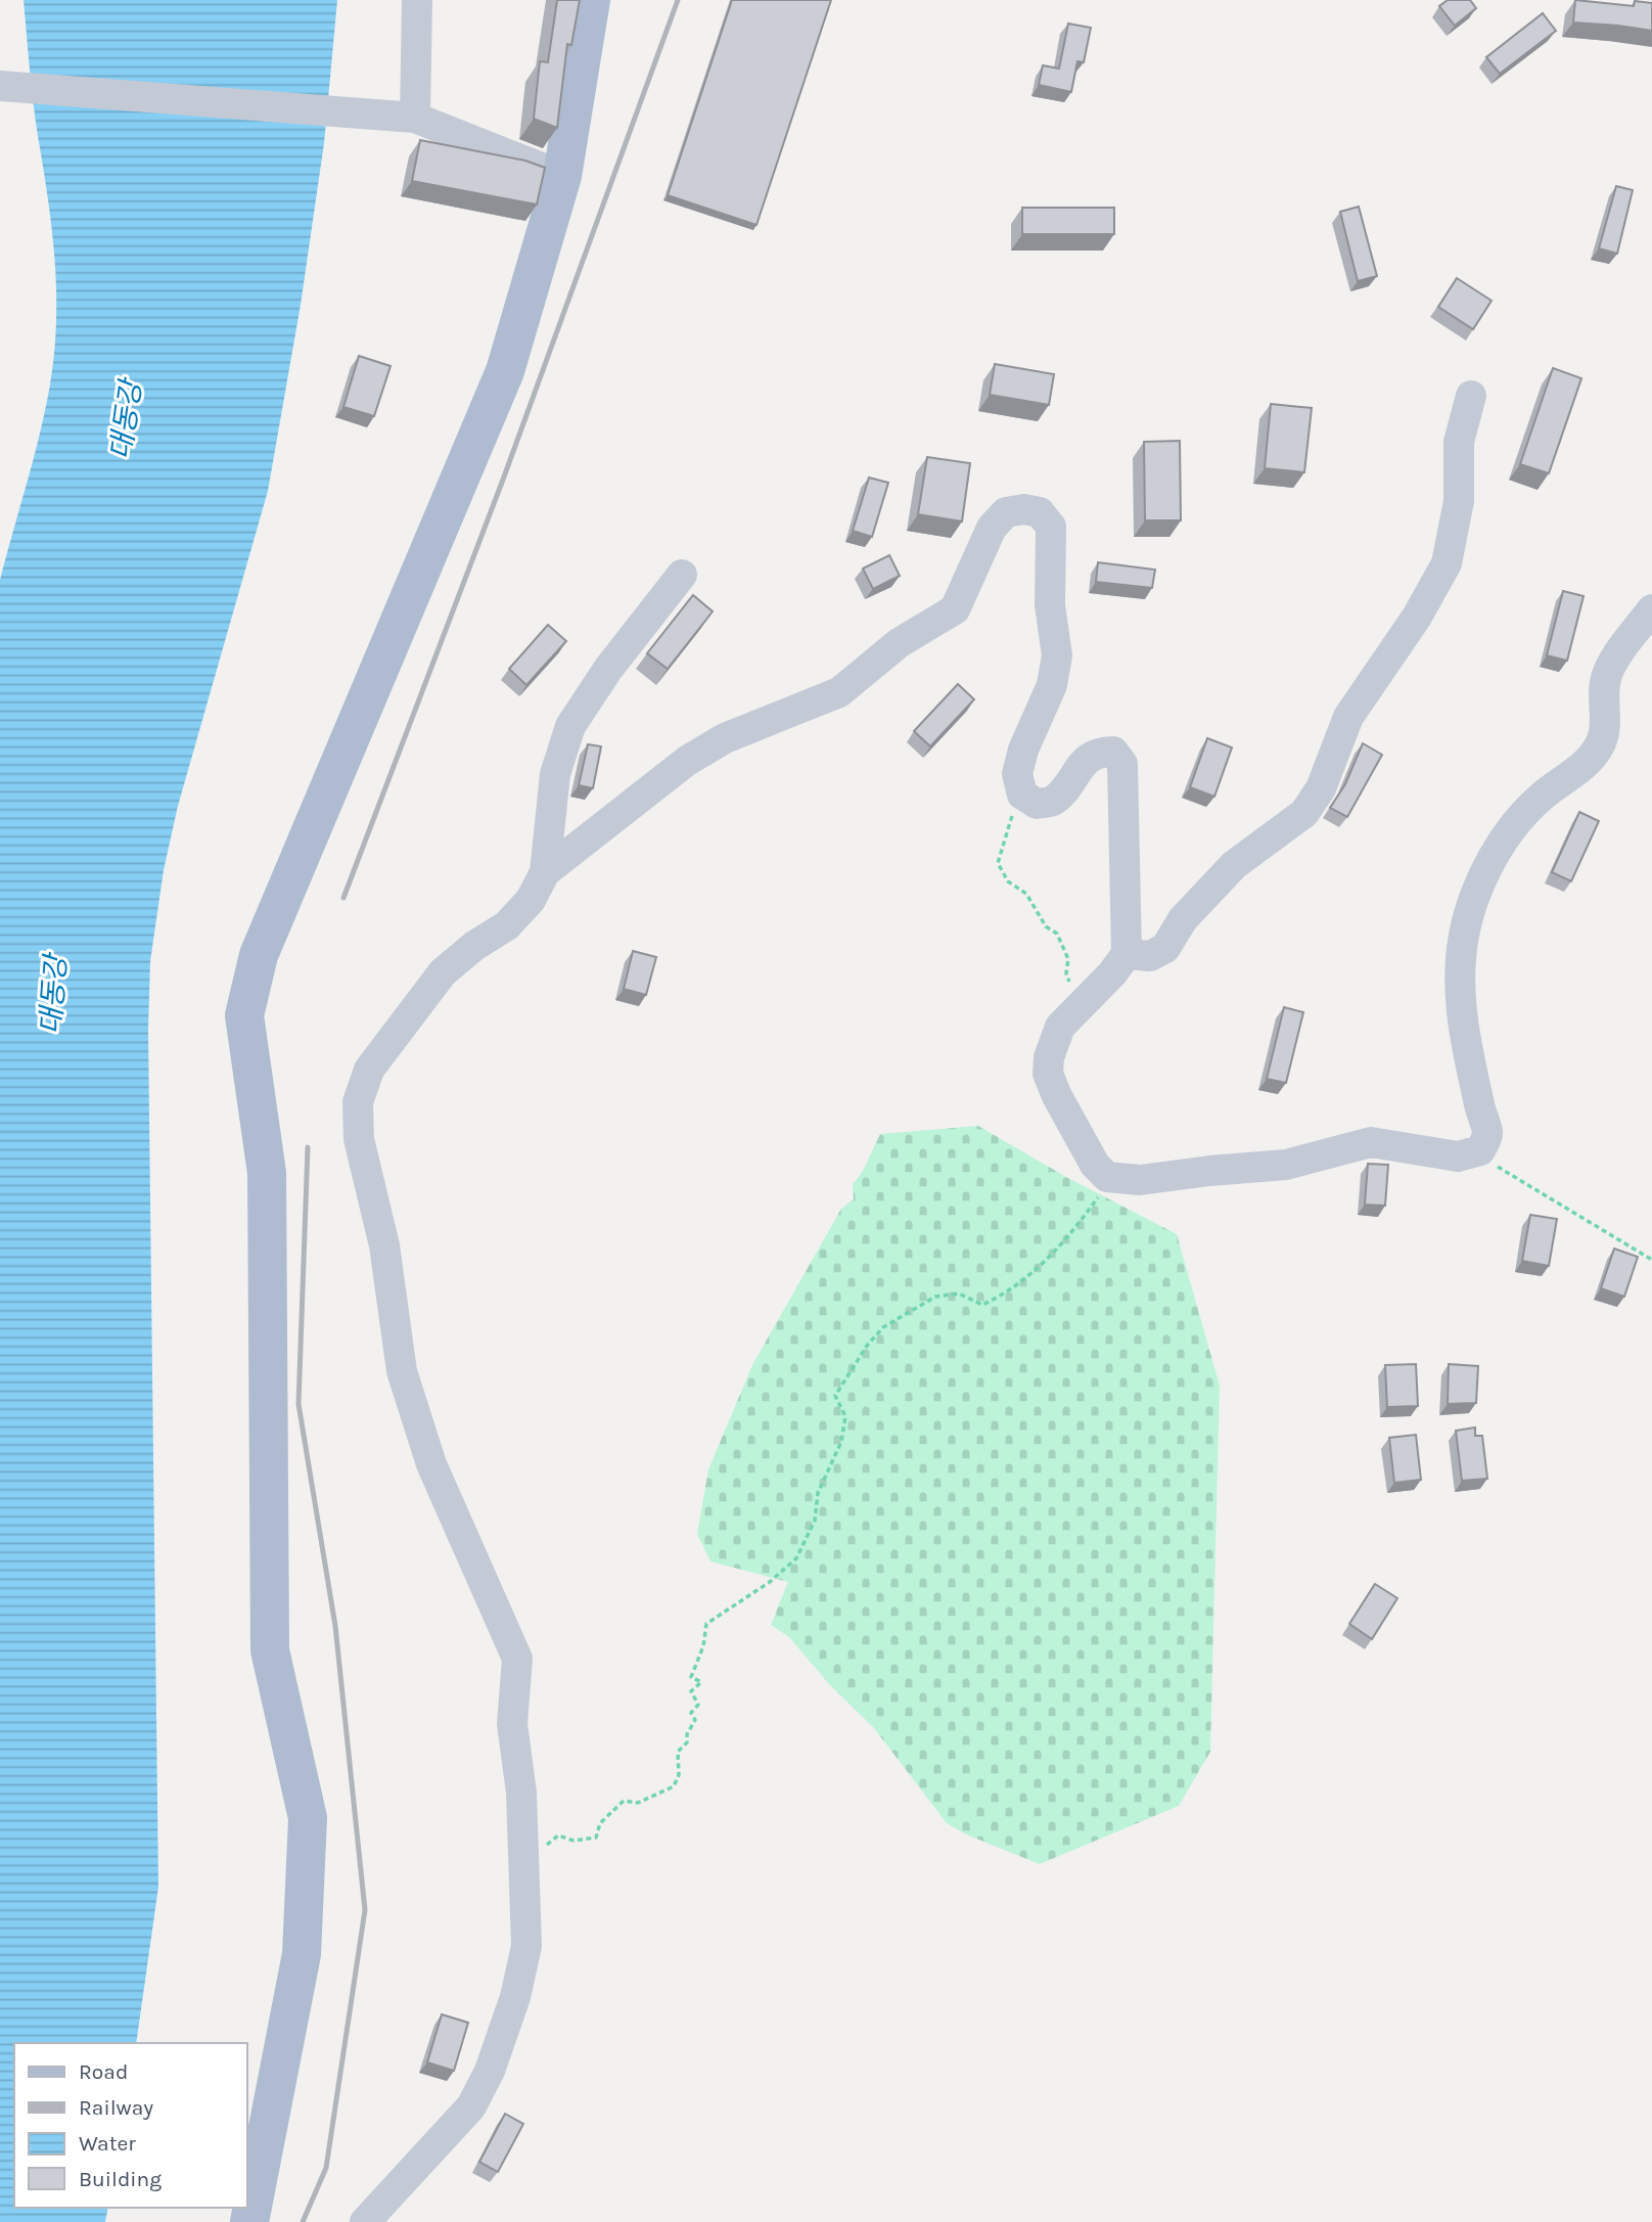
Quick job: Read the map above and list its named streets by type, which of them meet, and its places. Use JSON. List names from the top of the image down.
{
  "water": ["대동강"],
  "legend": [
    "Road",
    "Railway",
    "Water",
    "Building"
  ]
}
